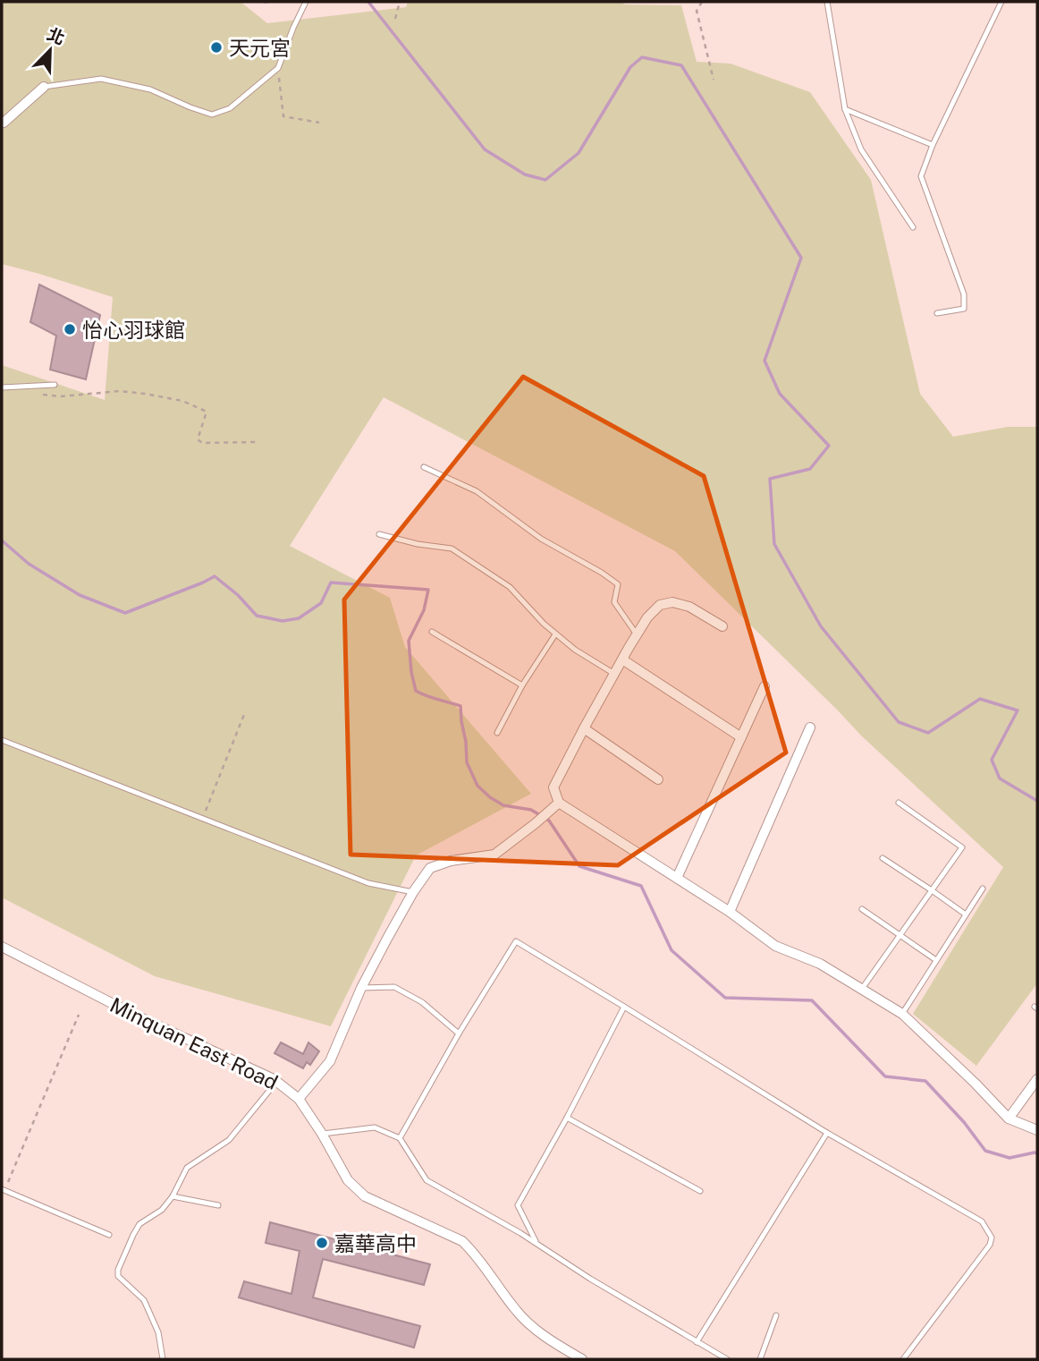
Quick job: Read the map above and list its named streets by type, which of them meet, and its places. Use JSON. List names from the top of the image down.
{
  "streets": {
    "street": ["Minquan East Road"]
  },
  "places": ["天元宮", "怡心羽球館", "嘉華高中"],
  "north": "top right"
}
